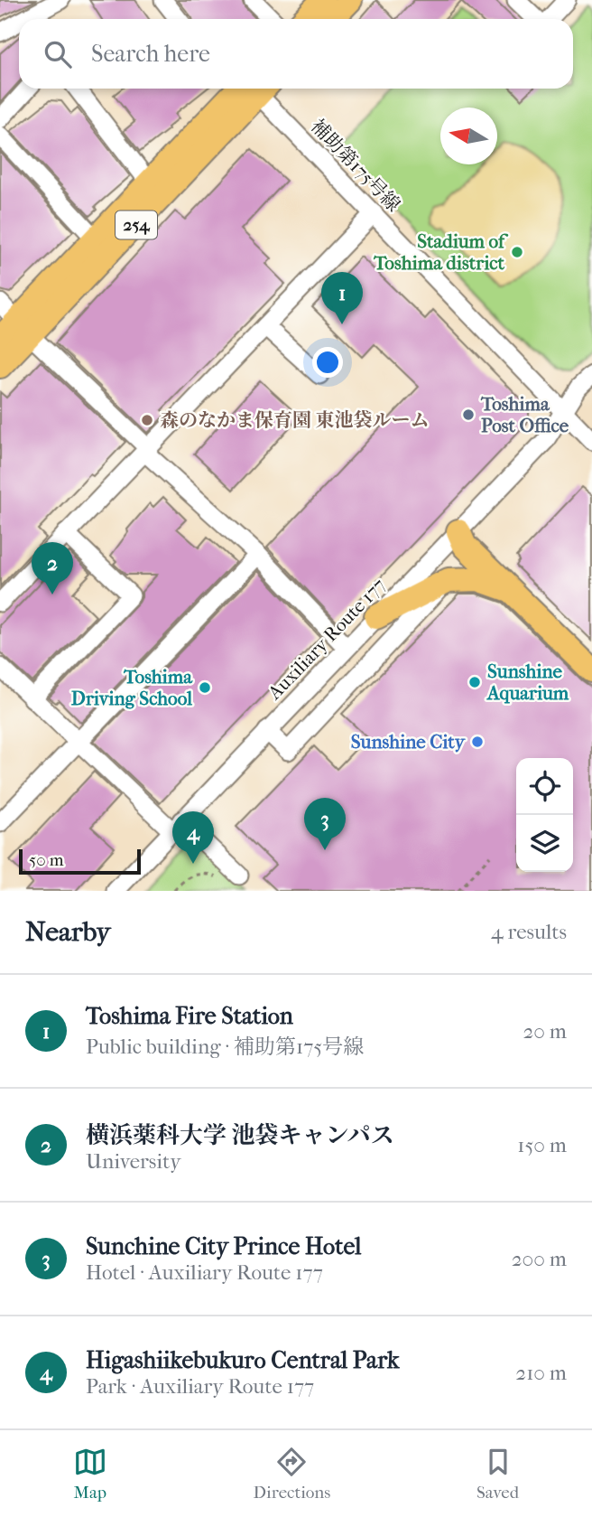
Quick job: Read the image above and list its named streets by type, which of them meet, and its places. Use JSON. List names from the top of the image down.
{
  "streets": {
    "highway": ["254"],
    "street": ["補助第175号線", "Auxiliary Route 177"]
  },
  "crossings": [
    ["補助第175号線", "Auxiliary Route 177"]
  ],
  "places": [
    "Stadium of Toshima district",
    "Toshima Post Office",
    "森のなかま保育園 東池袋ルーム",
    "Sunshine Aquarium",
    "Toshima Driving School",
    "Sunshine City"
  ],
  "scale_bar": "50 m",
  "north": "left",
  "page": {
    "search": "Search here",
    "pins": [
      "1",
      "2",
      "3",
      "4"
    ],
    "scale": "50 m",
    "heading": ["Nearby", "4 results"],
    "list": [
      {
        "mark": "1",
        "name": "Toshima Fire Station",
        "note": "Public building · 補助第175号線",
        "value": "20 m"
      },
      {
        "mark": "2",
        "name": "横浜薬科大学 池袋キャンパス",
        "note": "University",
        "value": "150 m"
      },
      {
        "mark": "3",
        "name": "Sunchine City Prince Hotel",
        "note": "Hotel · Auxiliary Route 177",
        "value": "200 m"
      },
      {
        "mark": "4",
        "name": "Higashiikebukuro Central Park",
        "note": "Park · Auxiliary Route 177",
        "value": "210 m"
      }
    ],
    "nav": ["Map", "Directions", "Saved"]
  }
}
